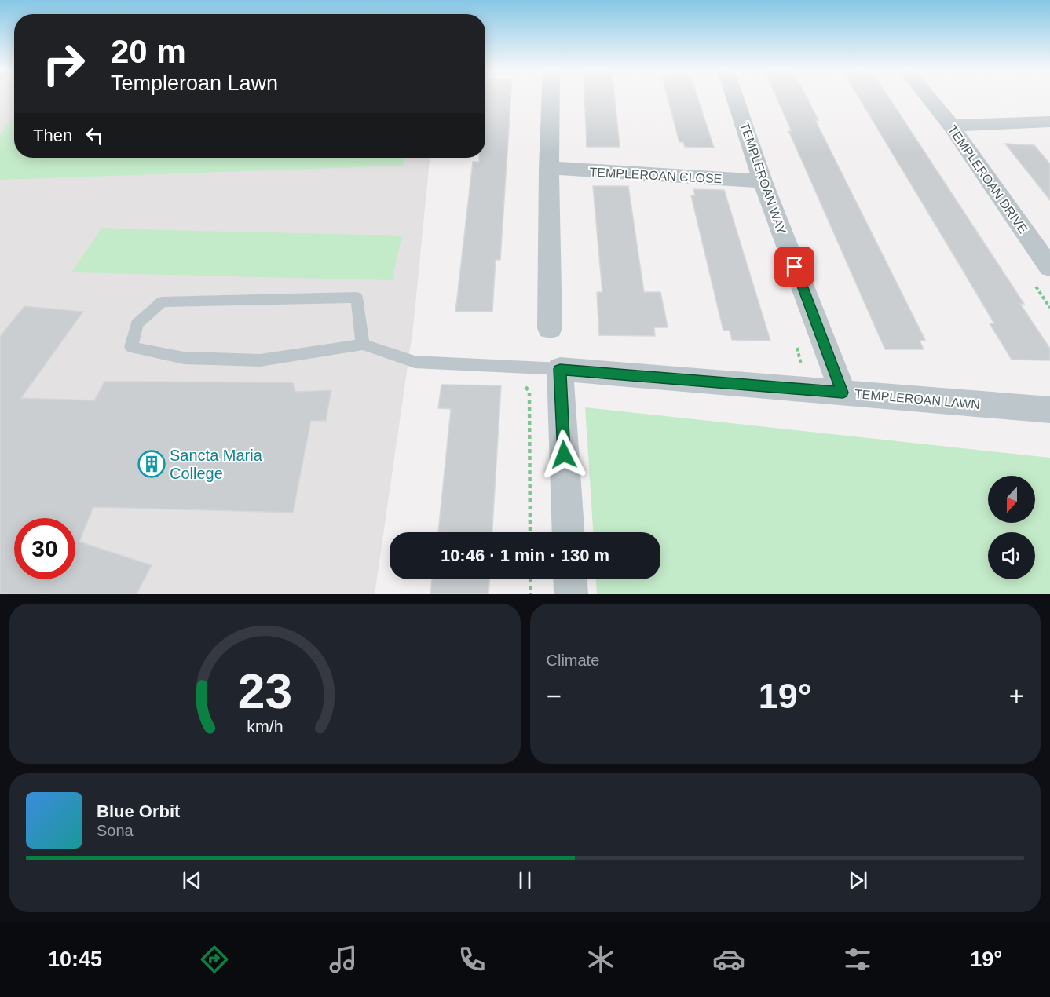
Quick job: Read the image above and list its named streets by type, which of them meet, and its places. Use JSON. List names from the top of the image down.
{
  "streets": {
    "street": [
      "TEMPLEROAN CLOSE",
      "TEMPLEROAN WAY",
      "TEMPLEROAN DRIVE",
      "TEMPLEROAN LAWN"
    ]
  },
  "crossings": [
    ["TEMPLEROAN CLOSE", "TEMPLEROAN WAY"],
    ["TEMPLEROAN WAY", "TEMPLEROAN LAWN"]
  ],
  "places": {
    "building": ["Sancta Maria College"]
  },
  "north": "bottom",
  "page": {
    "turn": ["20 m", "Templeroan Lawn"],
    "then": "Then",
    "limit": "30",
    "trip": "10:46 · 1 min · 130 m",
    "tile": "Climate",
    "heat": ["−", "19°", "+"],
    "song": ["Blue Orbit", "Sona"],
    "tabs": ["10:45", "19°"],
    "gauge": ["23", "km/h"]
  }
}
